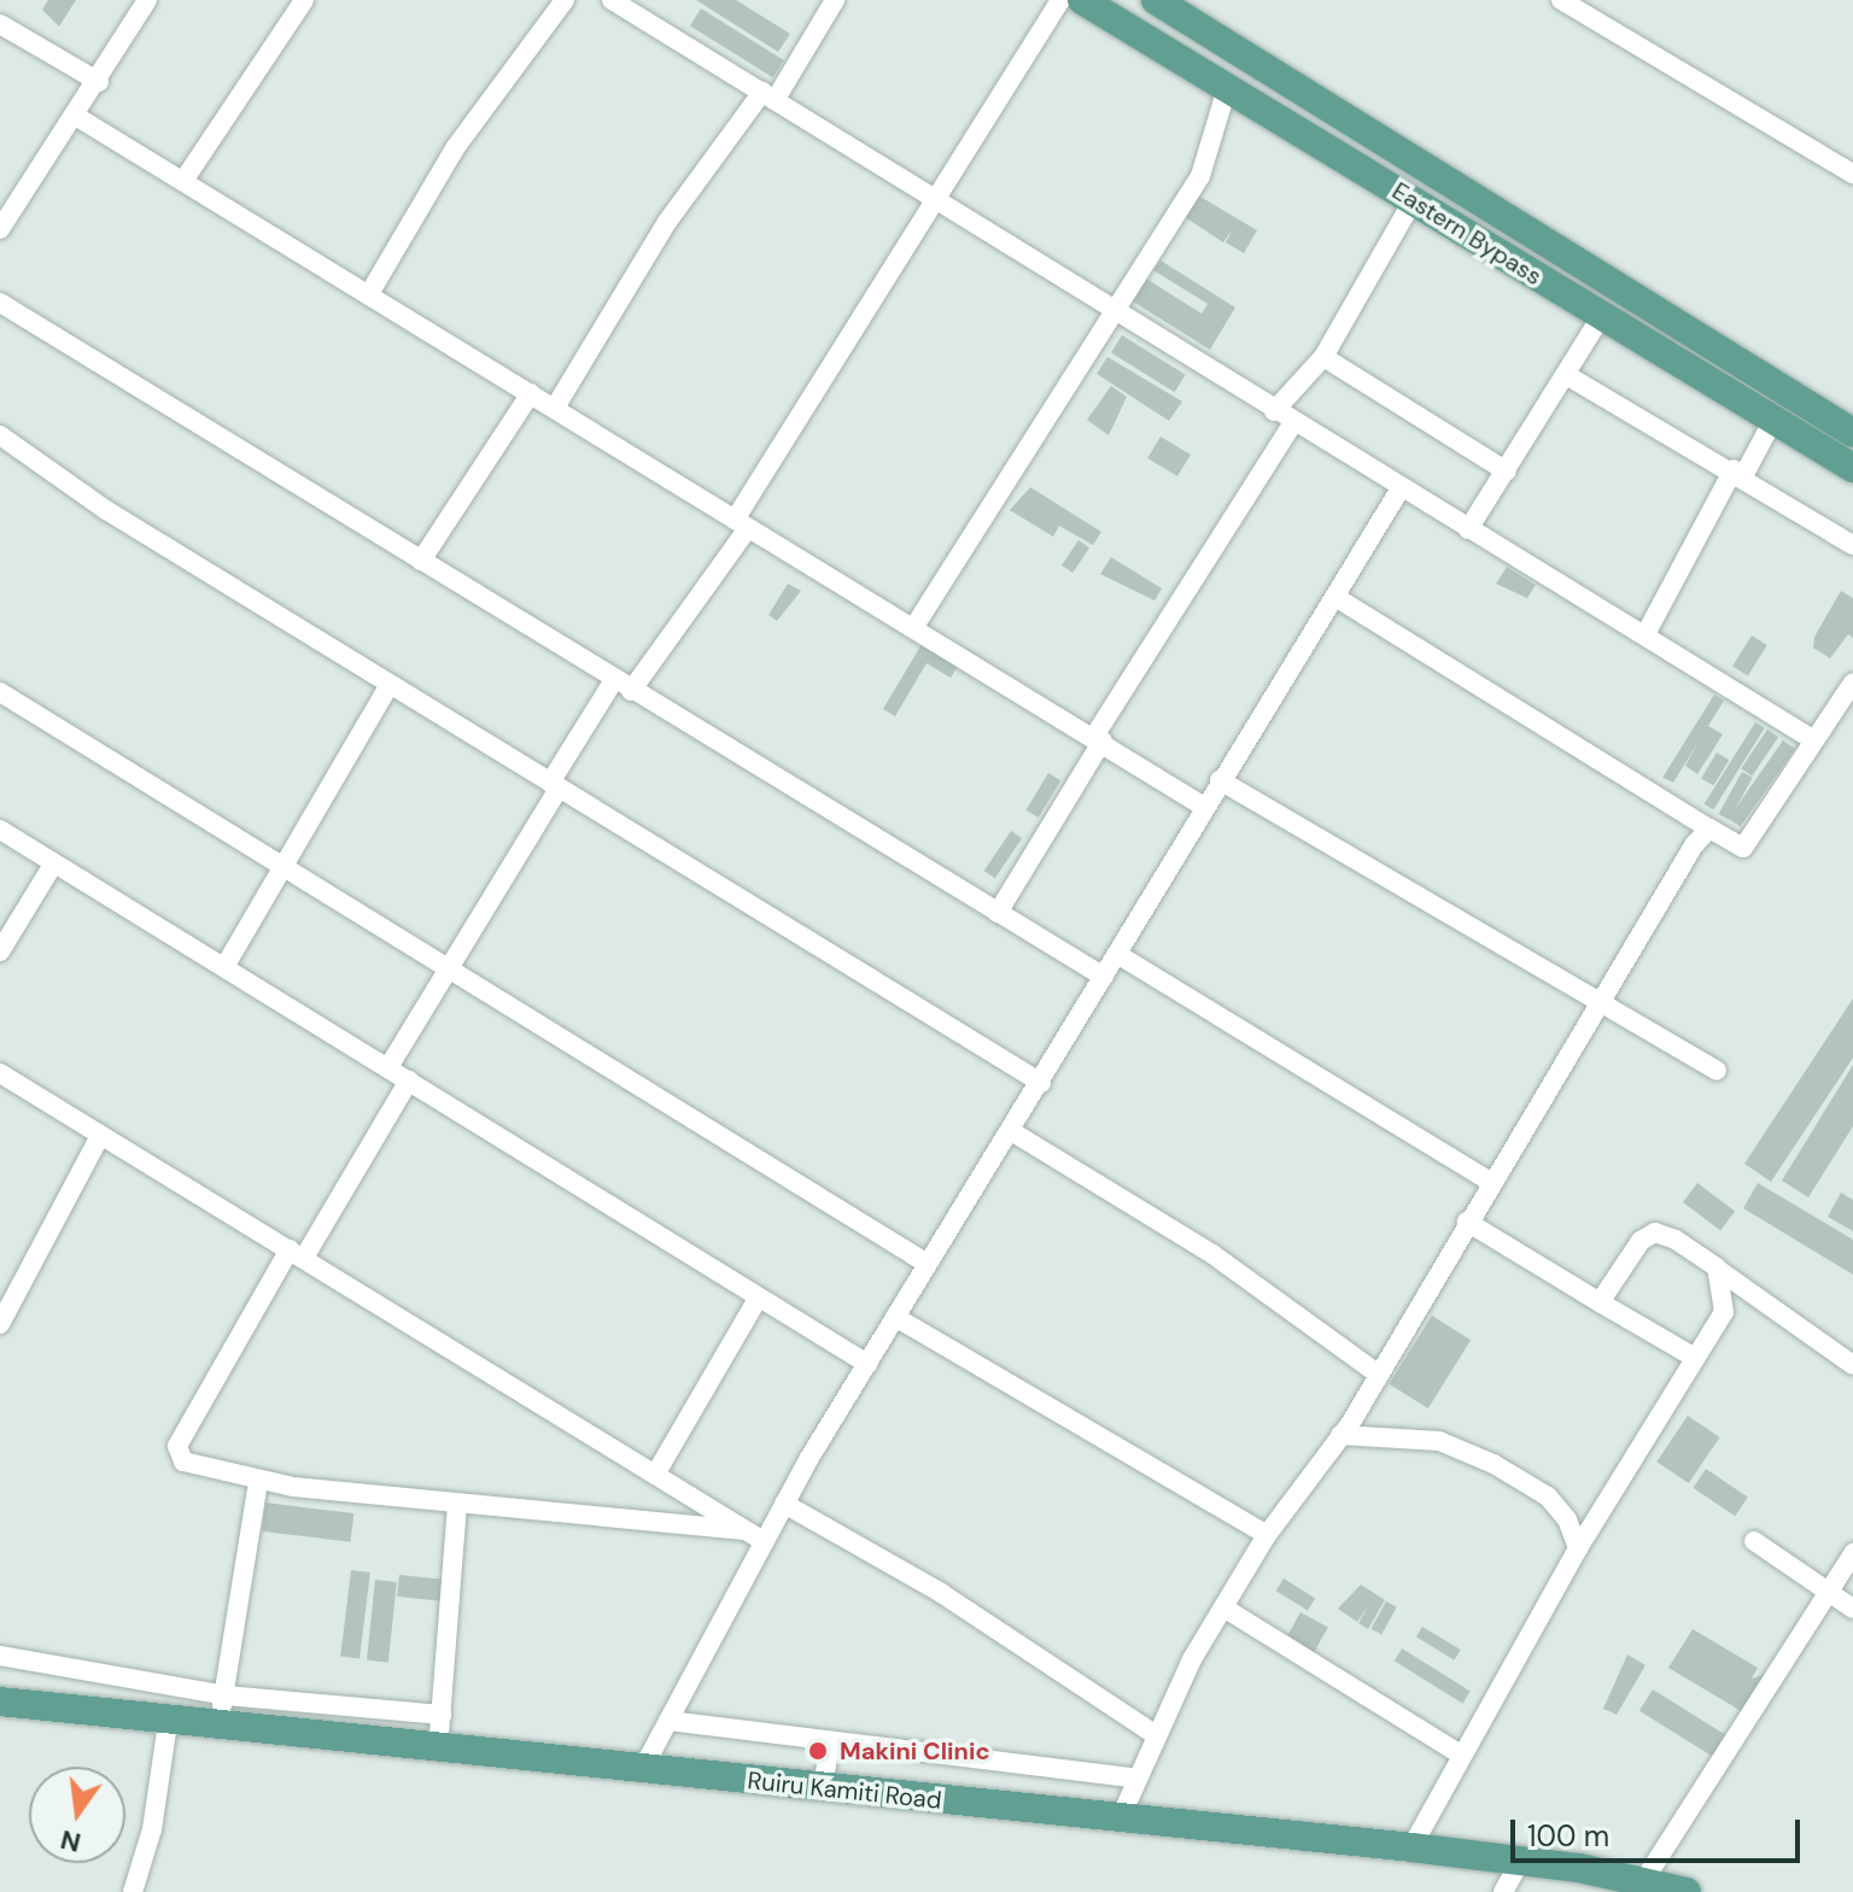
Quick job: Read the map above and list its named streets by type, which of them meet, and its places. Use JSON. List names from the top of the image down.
{
  "streets": {
    "main road": ["Eastern Bypass", "Ruiru Kamiti Road"]
  },
  "places": ["Makini Clinic"],
  "scale_bar": "100 m",
  "north": "bottom"
}
